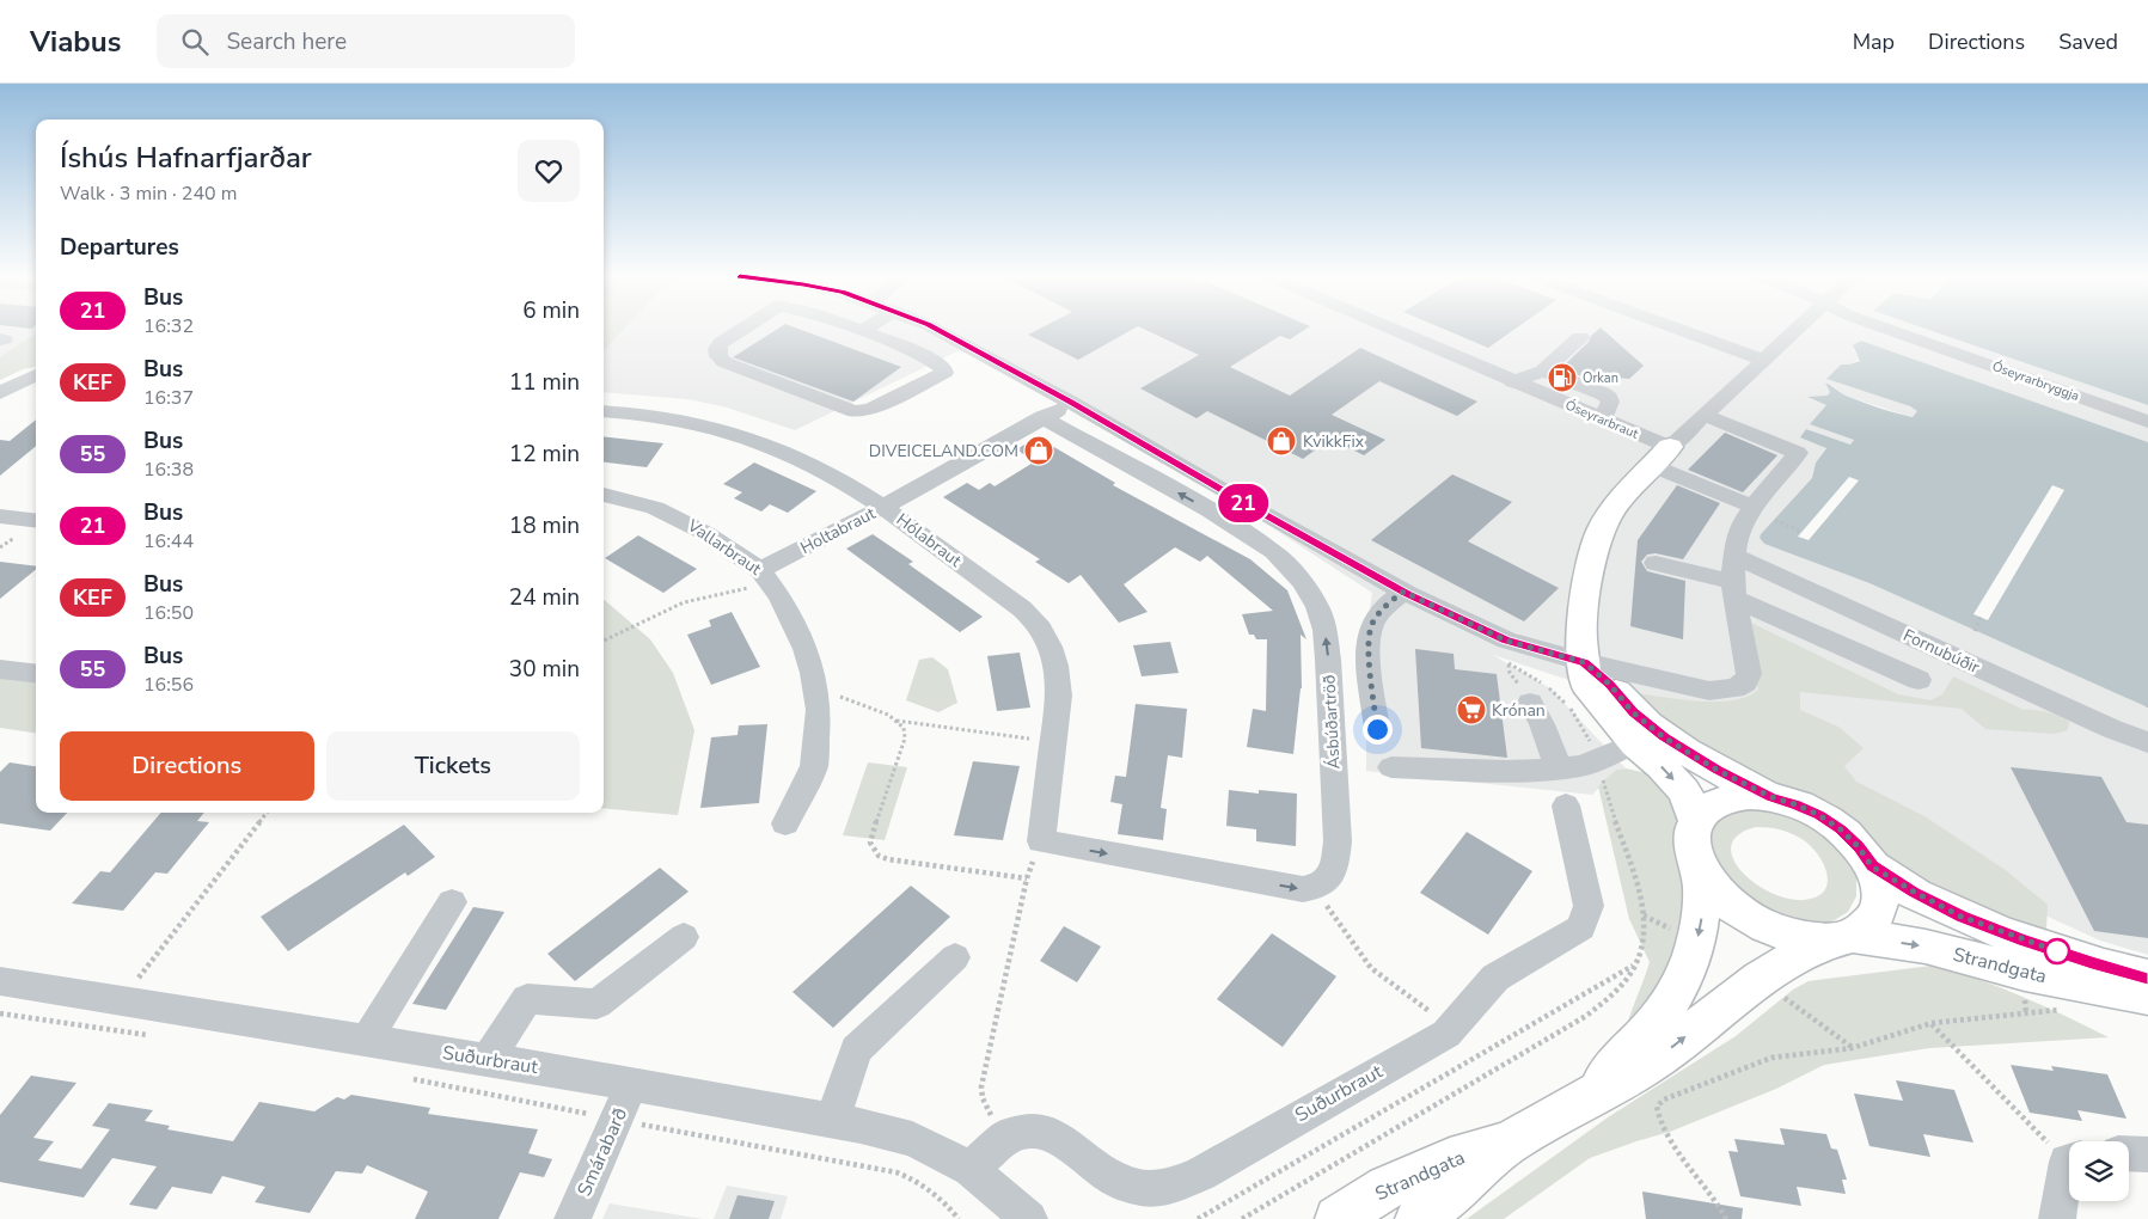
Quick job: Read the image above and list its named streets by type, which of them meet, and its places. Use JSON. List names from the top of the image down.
{
  "streets": {
    "main road": ["Strandgata"],
    "street": [
      "Óseyrarbryggja",
      "Óseyrarbraut",
      "Holtabraut",
      "Hólabraut",
      "Vallarbraut",
      "Fornubúðir",
      "Ásbúðartröð",
      "Suðurbraut",
      "Smárabarð"
    ]
  },
  "crossings": [
    ["Holtabraut", "Hólabraut"],
    ["Holtabraut", "Vallarbraut"],
    ["Holtabraut", "Ásbúðartröð"],
    ["Suðurbraut", "Smárabarð"]
  ],
  "one_way": ["Ásbúðartröð"],
  "places": {
    "fuel station": ["Orkan"],
    "shop": ["KvikkFix", "DIVEICELAND.COM"],
    "supermarket": ["Krónan"]
  },
  "lines": ["bus line 21"],
  "page": {
    "header": "Viabus",
    "search": "Search here",
    "nav": ["Map", "Directions", "Saved"],
    "on_map": "21",
    "heading": [
      ["Íshús Hafnarfjarðar", "Walk · 3 min · 240 m"],
      "Departures"
    ],
    "list": [
      {
        "mark": "21",
        "name": "Bus",
        "note": "16:32",
        "value": "6 min"
      },
      {
        "mark": "KEF",
        "name": "Bus",
        "note": "16:37",
        "value": "11 min"
      },
      {
        "mark": "55",
        "name": "Bus",
        "note": "16:38",
        "value": "12 min"
      },
      {
        "mark": "21",
        "name": "Bus",
        "note": "16:44",
        "value": "18 min"
      },
      {
        "mark": "KEF",
        "name": "Bus",
        "note": "16:50",
        "value": "24 min"
      },
      {
        "mark": "55",
        "name": "Bus",
        "note": "16:56",
        "value": "30 min"
      }
    ],
    "buttons": ["Directions", "Tickets"]
  }
}
